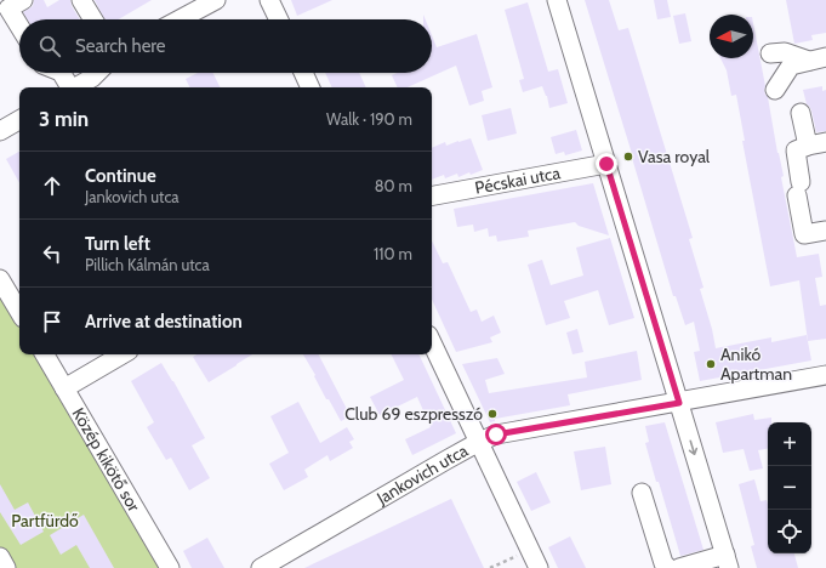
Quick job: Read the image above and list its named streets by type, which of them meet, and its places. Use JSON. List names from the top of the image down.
{
  "streets": {
    "street": ["Pécskai utca", "Közép kikötő sor", "Jankovich utca"]
  },
  "parks": ["Partfürdő"],
  "places": ["Vasa royal", "Anikó Apartman", "Club 69 eszpresszó"],
  "north": "left",
  "page": {
    "search": "Search here",
    "heading": ["3 min", "Walk · 190 m"],
    "list": [
      ["Continue", "Jankovich utca", "80 m"],
      ["Turn left", "Pillich Kálmán utca", "110 m"],
      "Arrive at destination"
    ],
    "map_buttons": ["+", "−"]
  }
}
